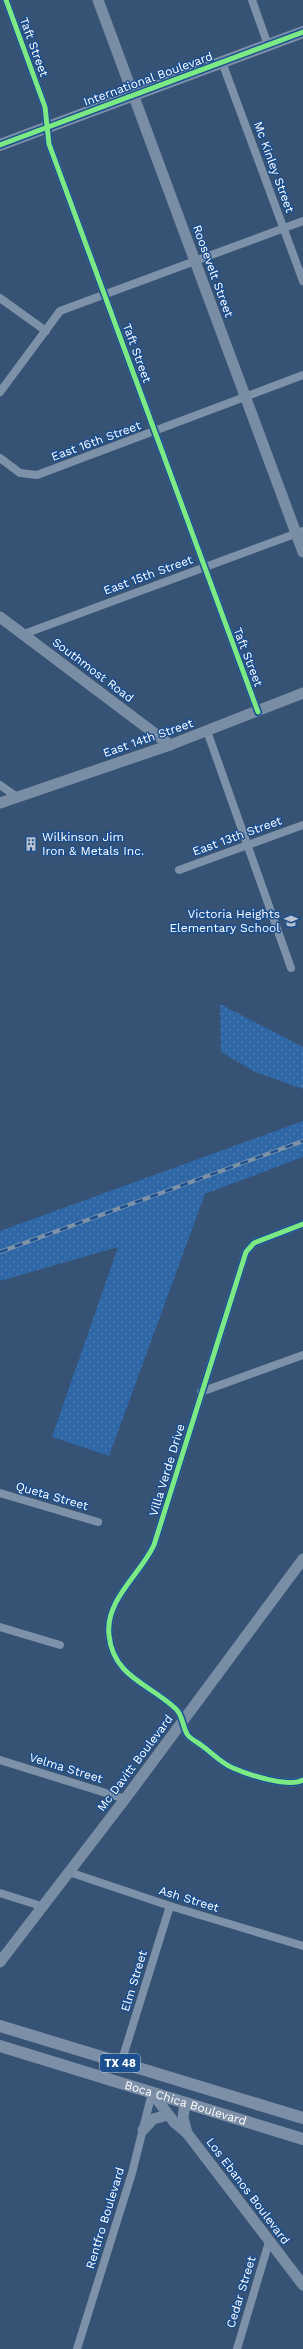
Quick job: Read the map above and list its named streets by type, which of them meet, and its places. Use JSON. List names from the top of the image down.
{
  "streets": {
    "main road": ["International Boulevard", "TX 48", "Boca Chica Boulevard"],
    "street": [
      "Taft Street",
      "Mc Kinley Street",
      "Roosevelt Street",
      "East 16th Street",
      "East 15th Street",
      "Southmost Road",
      "East 14th Street",
      "East 13th Street",
      "Villa Verde Drive",
      "Queta Street",
      "Mc Davitt Boulevard",
      "Velma Street",
      "Ash Street",
      "Elm Street",
      "Los Ebanos Boulevard",
      "Rentfro Boulevard",
      "Cedar Street"
    ]
  },
  "crossings": [
    ["Taft Street", "International Boulevard"],
    ["Taft Street", "East 16th Street"],
    ["Taft Street", "East 15th Street"],
    ["Taft Street", "East 14th Street"],
    ["International Boulevard", "Mc Kinley Street"],
    ["International Boulevard", "Roosevelt Street"],
    ["Roosevelt Street", "East 16th Street"],
    ["Roosevelt Street", "East 15th Street"],
    ["East 15th Street", "Southmost Road"],
    ["Southmost Road", "East 14th Street"],
    ["Villa Verde Drive", "Mc Davitt Boulevard"],
    ["Mc Davitt Boulevard", "Velma Street"],
    ["Mc Davitt Boulevard", "Ash Street"],
    ["Ash Street", "Elm Street"],
    ["Elm Street", "Boca Chica Boulevard"],
    ["Boca Chica Boulevard", "Los Ebanos Boulevard"],
    ["Boca Chica Boulevard", "Rentfro Boulevard"],
    ["Los Ebanos Boulevard", "Rentfro Boulevard"],
    ["Los Ebanos Boulevard", "Cedar Street"]
  ],
  "places": {
    "building": ["Wilkinson Jim Iron & Metals Inc."],
    "school or university": ["Victoria Heights Elementary School"]
  }
}
